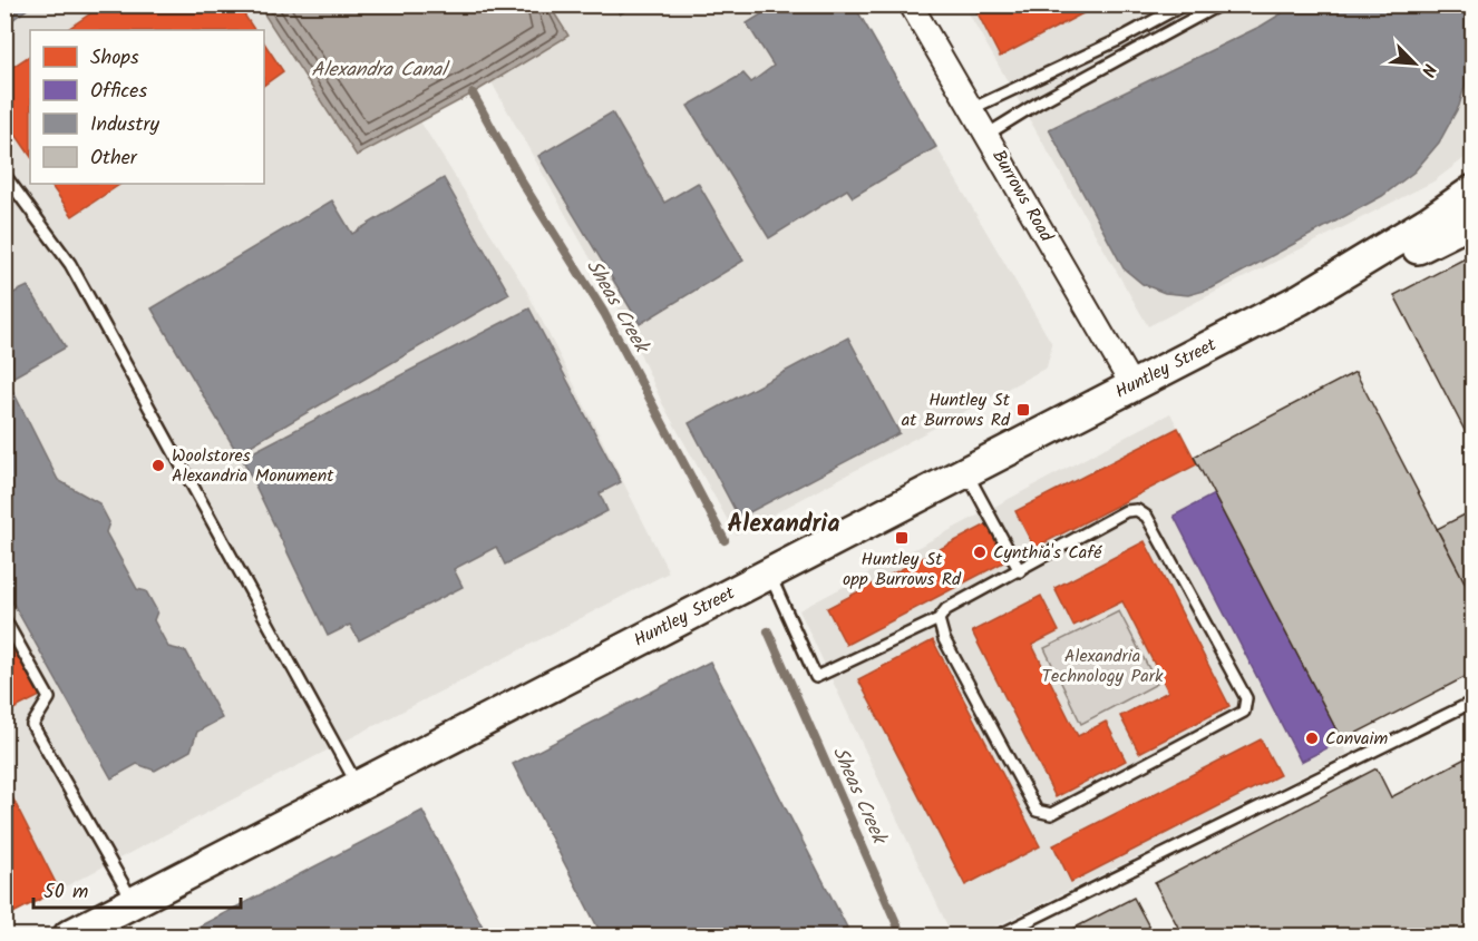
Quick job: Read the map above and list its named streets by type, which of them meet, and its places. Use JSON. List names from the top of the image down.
{
  "streets": {
    "main road": ["Huntley Street"],
    "street": ["Burrows Road"]
  },
  "crossings": [
    ["Burrows Road", "Huntley Street"]
  ],
  "districts": ["Alexandria"],
  "water": ["Alexandra Canal", "Sheas Creek"],
  "parks": ["Alexandria Technology Park"],
  "places": {
    "transit": ["Huntley St at Burrows Rd", "Huntley St opp Burrows Rd"],
    "other": ["Woolstores Alexandria Monument", "Cynthia's Café", "Convaim"]
  },
  "legend": [
    "Shops",
    "Offices",
    "Industry",
    "Other"
  ],
  "scale_bar": "50 m",
  "north": "bottom right"
}
